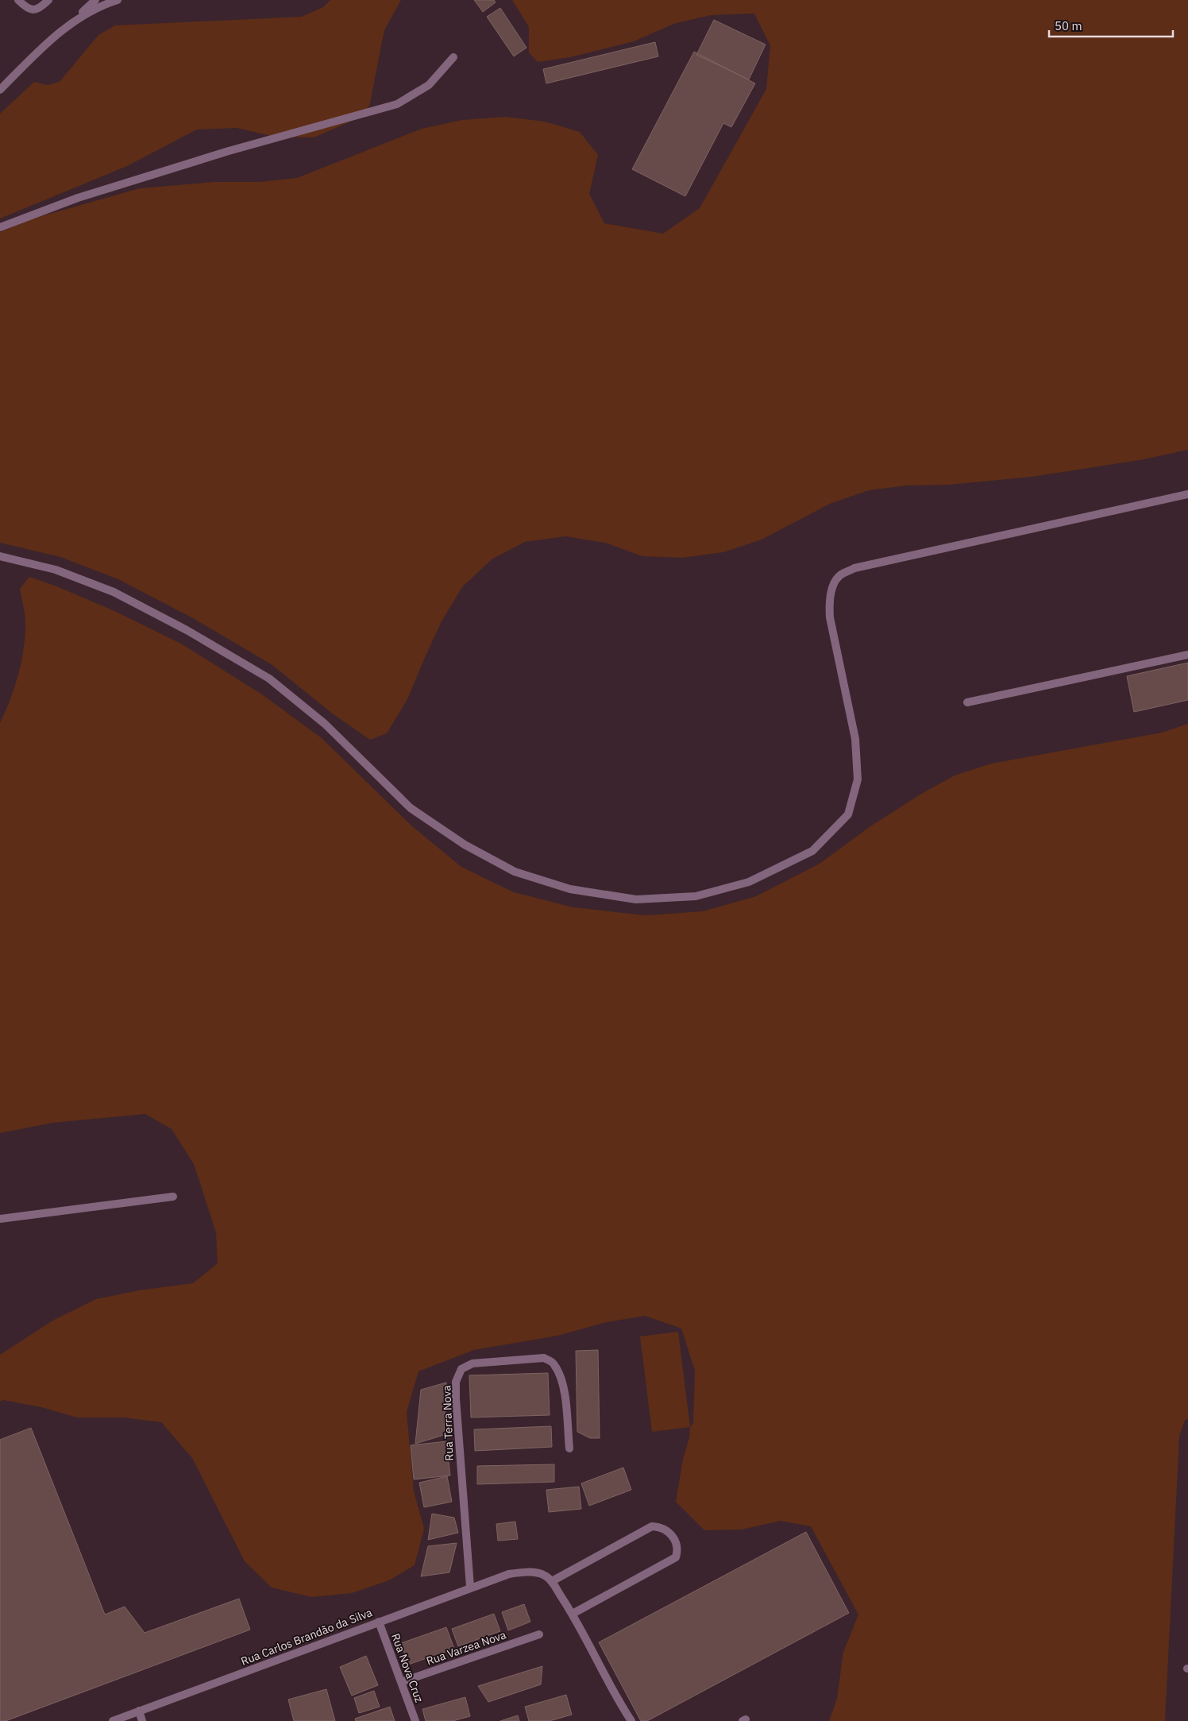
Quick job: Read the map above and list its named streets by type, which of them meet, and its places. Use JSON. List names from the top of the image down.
{
  "streets": {
    "street": [
      "Rua Terra Nova",
      "Rua Carlos Brandão da Silva",
      "Rua Varzea Nova",
      "Rua Nova Cruz"
    ]
  },
  "crossings": [
    ["Rua Terra Nova", "Rua Carlos Brandão da Silva"],
    ["Rua Carlos Brandão da Silva", "Rua Nova Cruz"],
    ["Rua Varzea Nova", "Rua Nova Cruz"]
  ],
  "scale_bar": "50 m"
}
